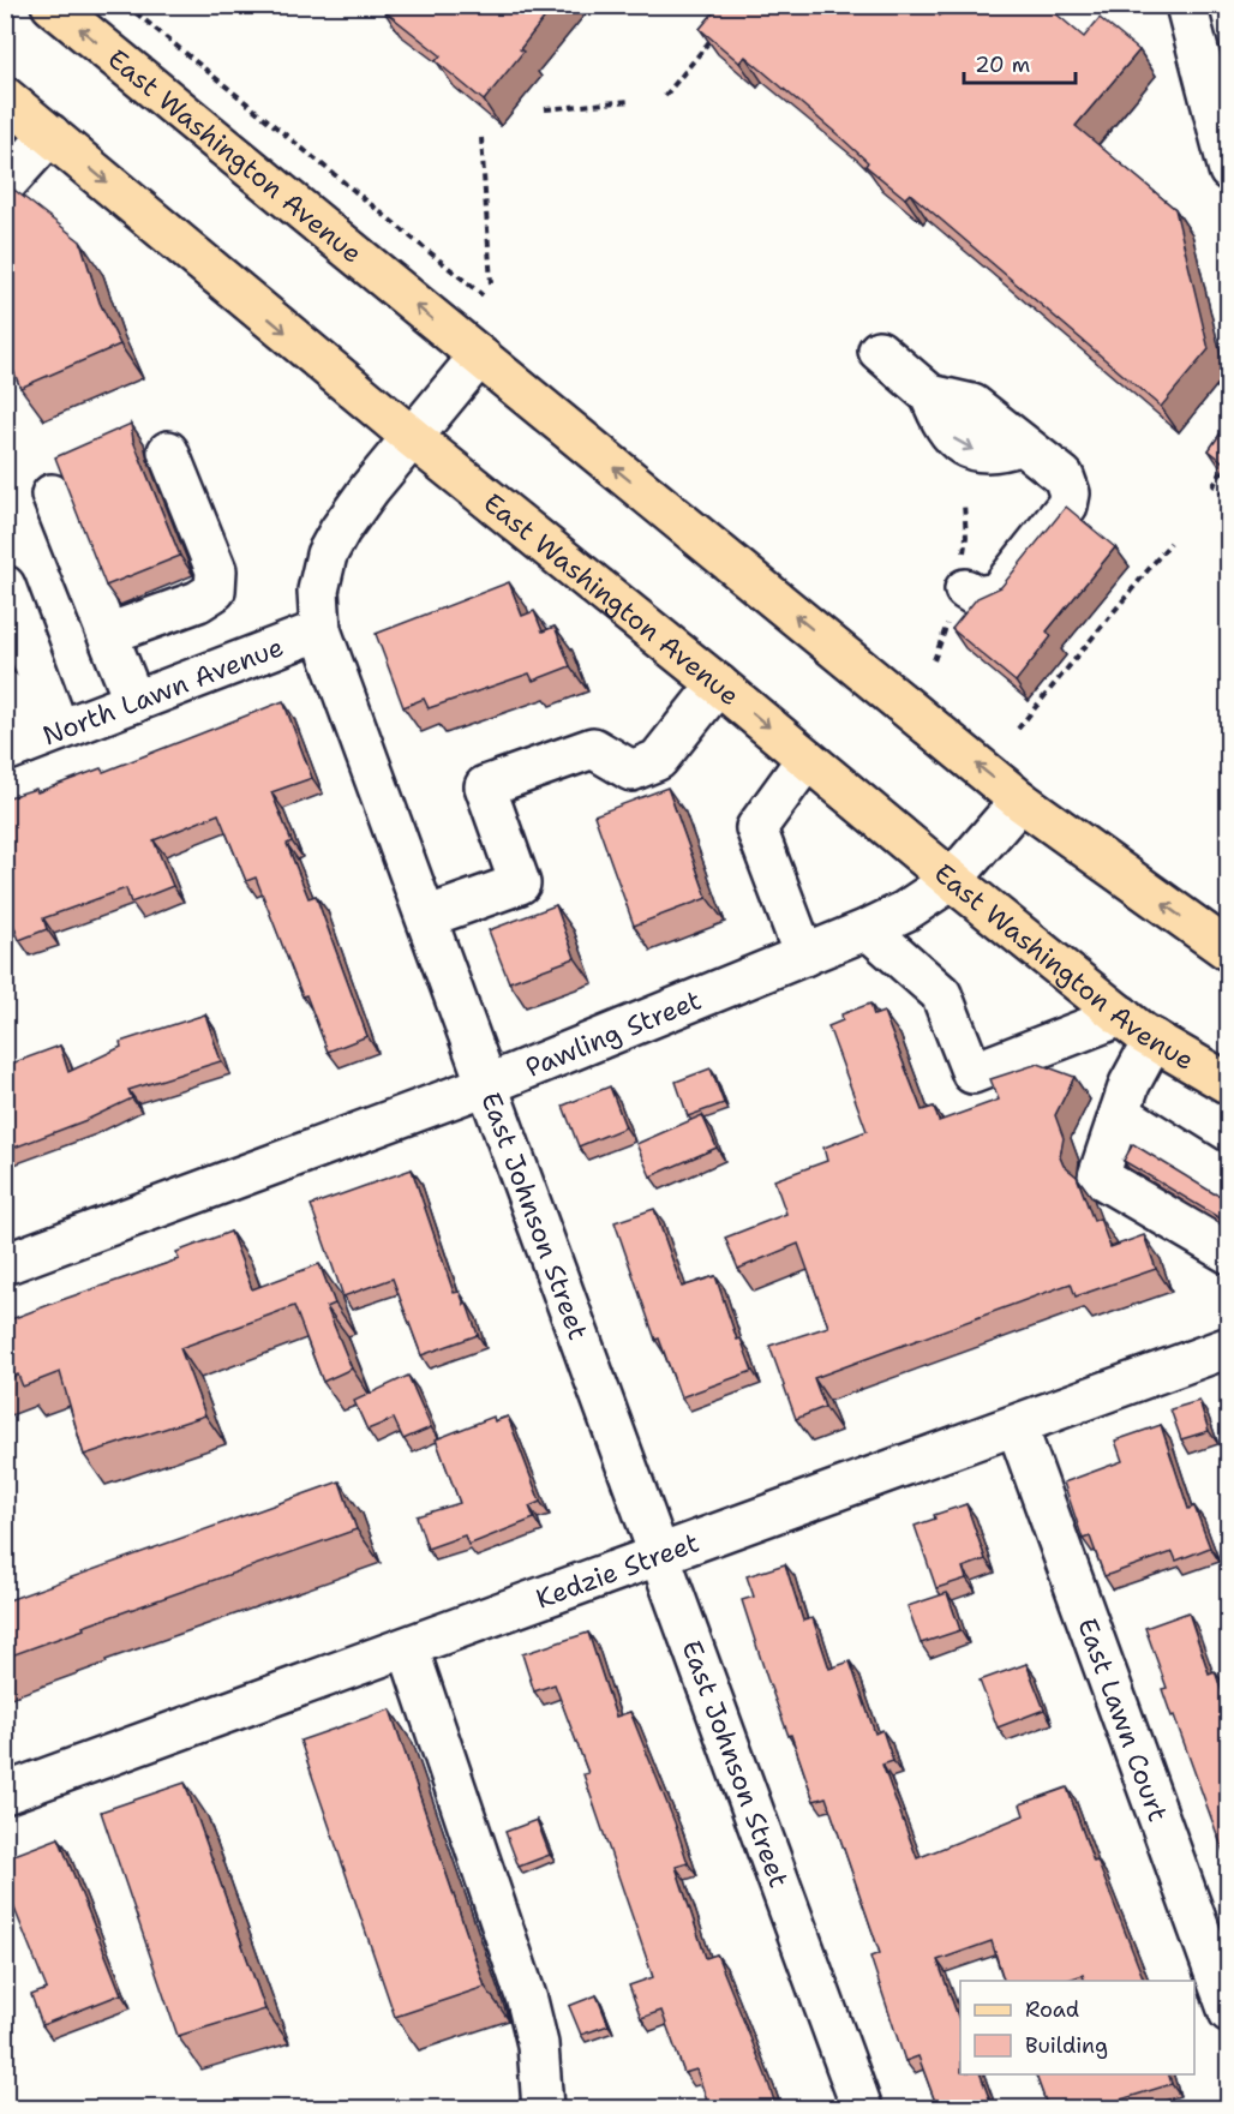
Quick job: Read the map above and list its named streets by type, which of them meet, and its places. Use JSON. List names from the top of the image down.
{
  "streets": {
    "main road": ["East Washington Avenue"],
    "street": [
      "North Lawn Avenue",
      "Pawling Street",
      "East Johnson Street",
      "Kedzie Street",
      "East Lawn Court"
    ]
  },
  "crossings": [
    ["East Washington Avenue", "Pawling Street"],
    ["East Washington Avenue", "East Johnson Street"],
    ["North Lawn Avenue", "East Johnson Street"],
    ["Pawling Street", "East Johnson Street"],
    ["East Johnson Street", "Kedzie Street"],
    ["Kedzie Street", "East Lawn Court"]
  ],
  "legend": ["Road", "Building"],
  "scale_bar": "20 m"
}
